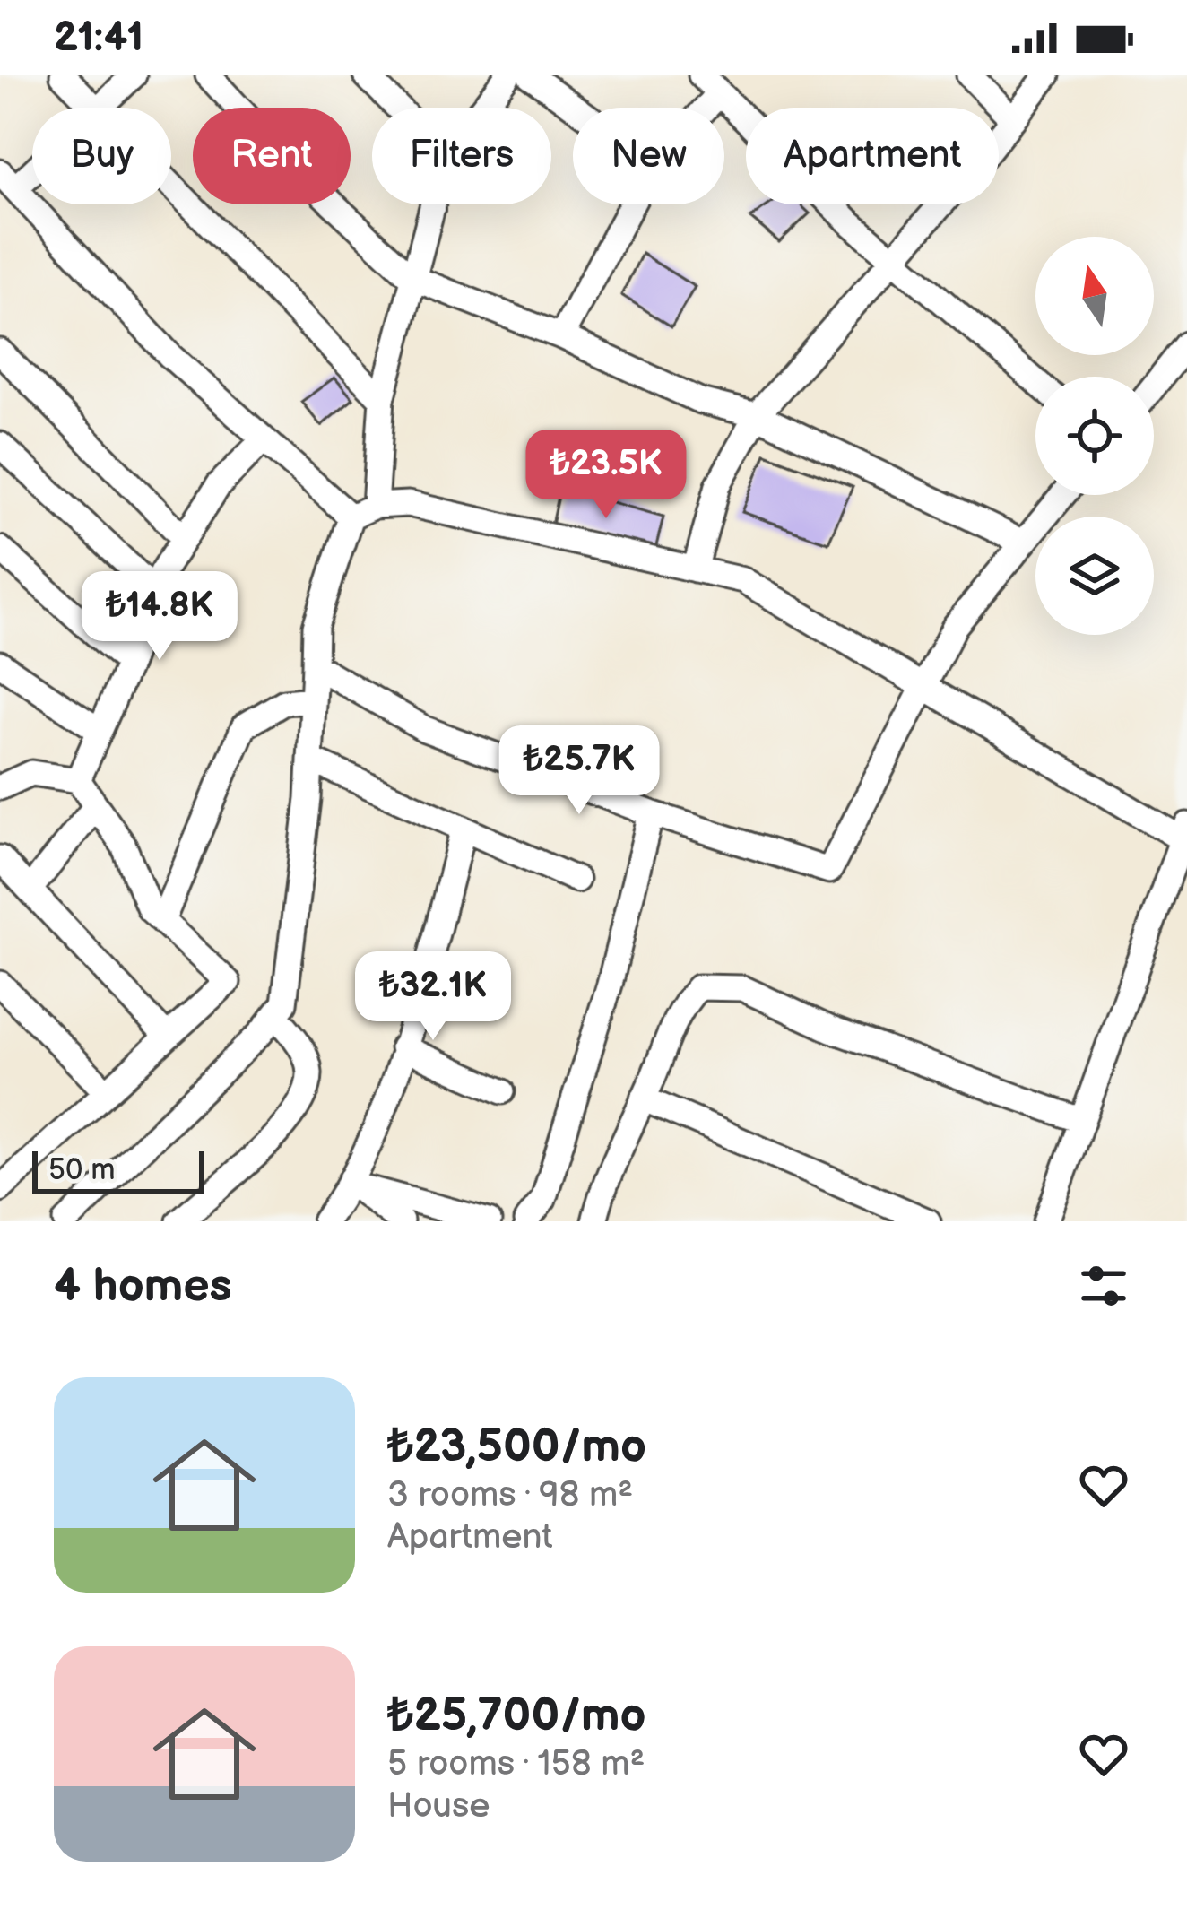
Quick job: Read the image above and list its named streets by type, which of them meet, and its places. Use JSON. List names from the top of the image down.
{
  "scale_bar": "50 m",
  "north": "top",
  "page": {
    "status": "21:41",
    "chip": [
      "Buy",
      "Rent",
      "Filters",
      "New",
      "Apartment"
    ],
    "price": [
      "₺23.5K",
      "₺14.8K",
      "₺25.7K",
      "₺32.1K"
    ],
    "scale": "50 m",
    "heading": "4 homes",
    "list": [
      {
        "name": "₺23,500/mo",
        "note": "3 rooms · 98 m² · Apartment"
      },
      {
        "name": "₺25,700/mo",
        "note": "5 rooms · 158 m² · House"
      }
    ]
  }
}
